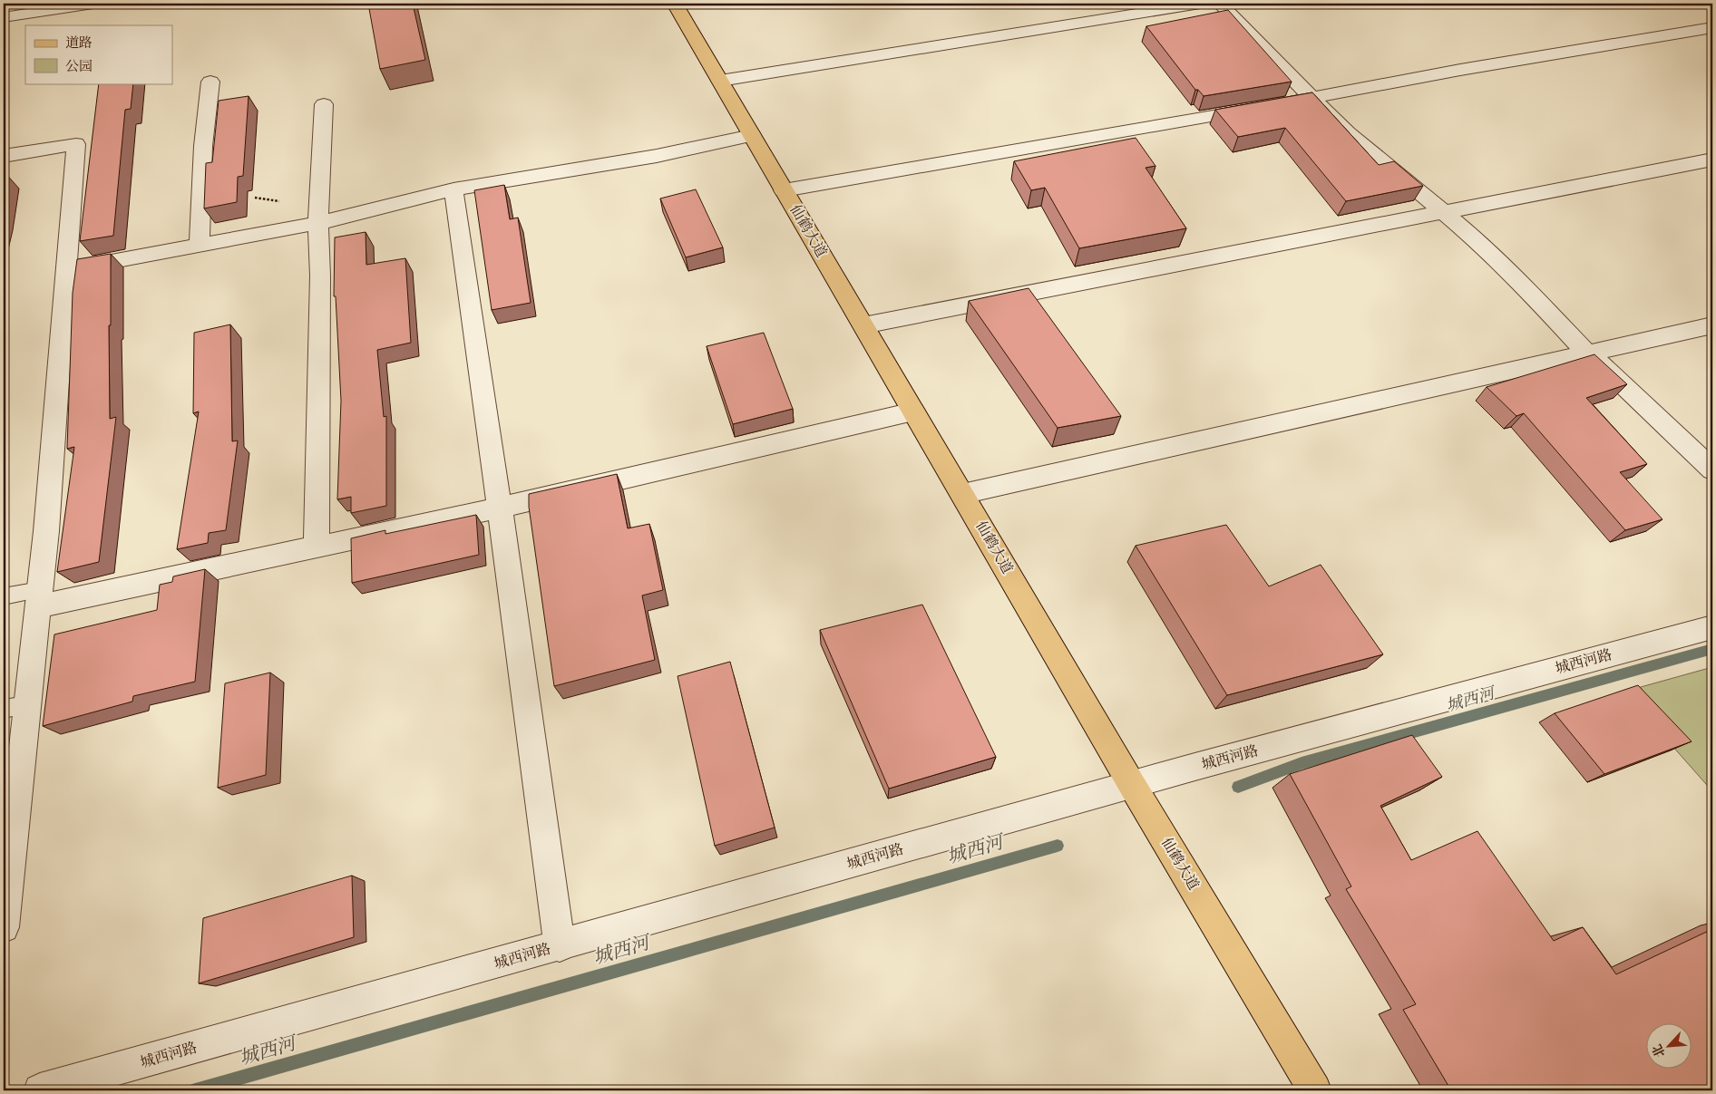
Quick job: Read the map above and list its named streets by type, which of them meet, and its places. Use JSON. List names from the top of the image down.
{
  "streets": {
    "main road": ["仙鹤大道"],
    "street": ["城西河路"]
  },
  "crossings": [
    ["仙鹤大道", "城西河路"]
  ],
  "water": ["城西河"],
  "legend": ["道路", "公园"],
  "north": "bottom left"
}
